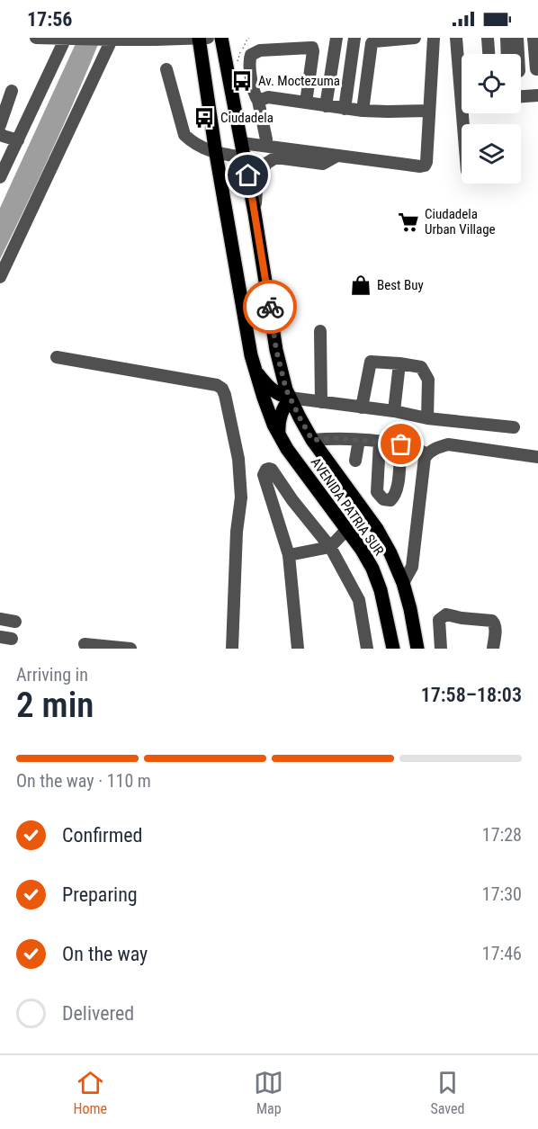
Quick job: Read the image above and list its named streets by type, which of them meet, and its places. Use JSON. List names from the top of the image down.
{
  "streets": {
    "main road": ["AVENIDA PATRIA SUR"]
  },
  "places": {
    "bus stop": ["Av. Moctezuma", "Ciudadela"],
    "supermarket": ["Ciudadela Urban Village"],
    "shop": ["Best Buy"]
  },
  "page": {
    "status": "17:56",
    "heading": ["2 min", "Arriving in", "17:58–18:03"],
    "bar": "On the way · 110 m",
    "list": [
      ["Confirmed", "17:28"],
      ["Preparing", "17:30"],
      ["On the way", "17:46"],
      "Delivered"
    ],
    "tabs": ["Home", "Map", "Saved"]
  }
}
